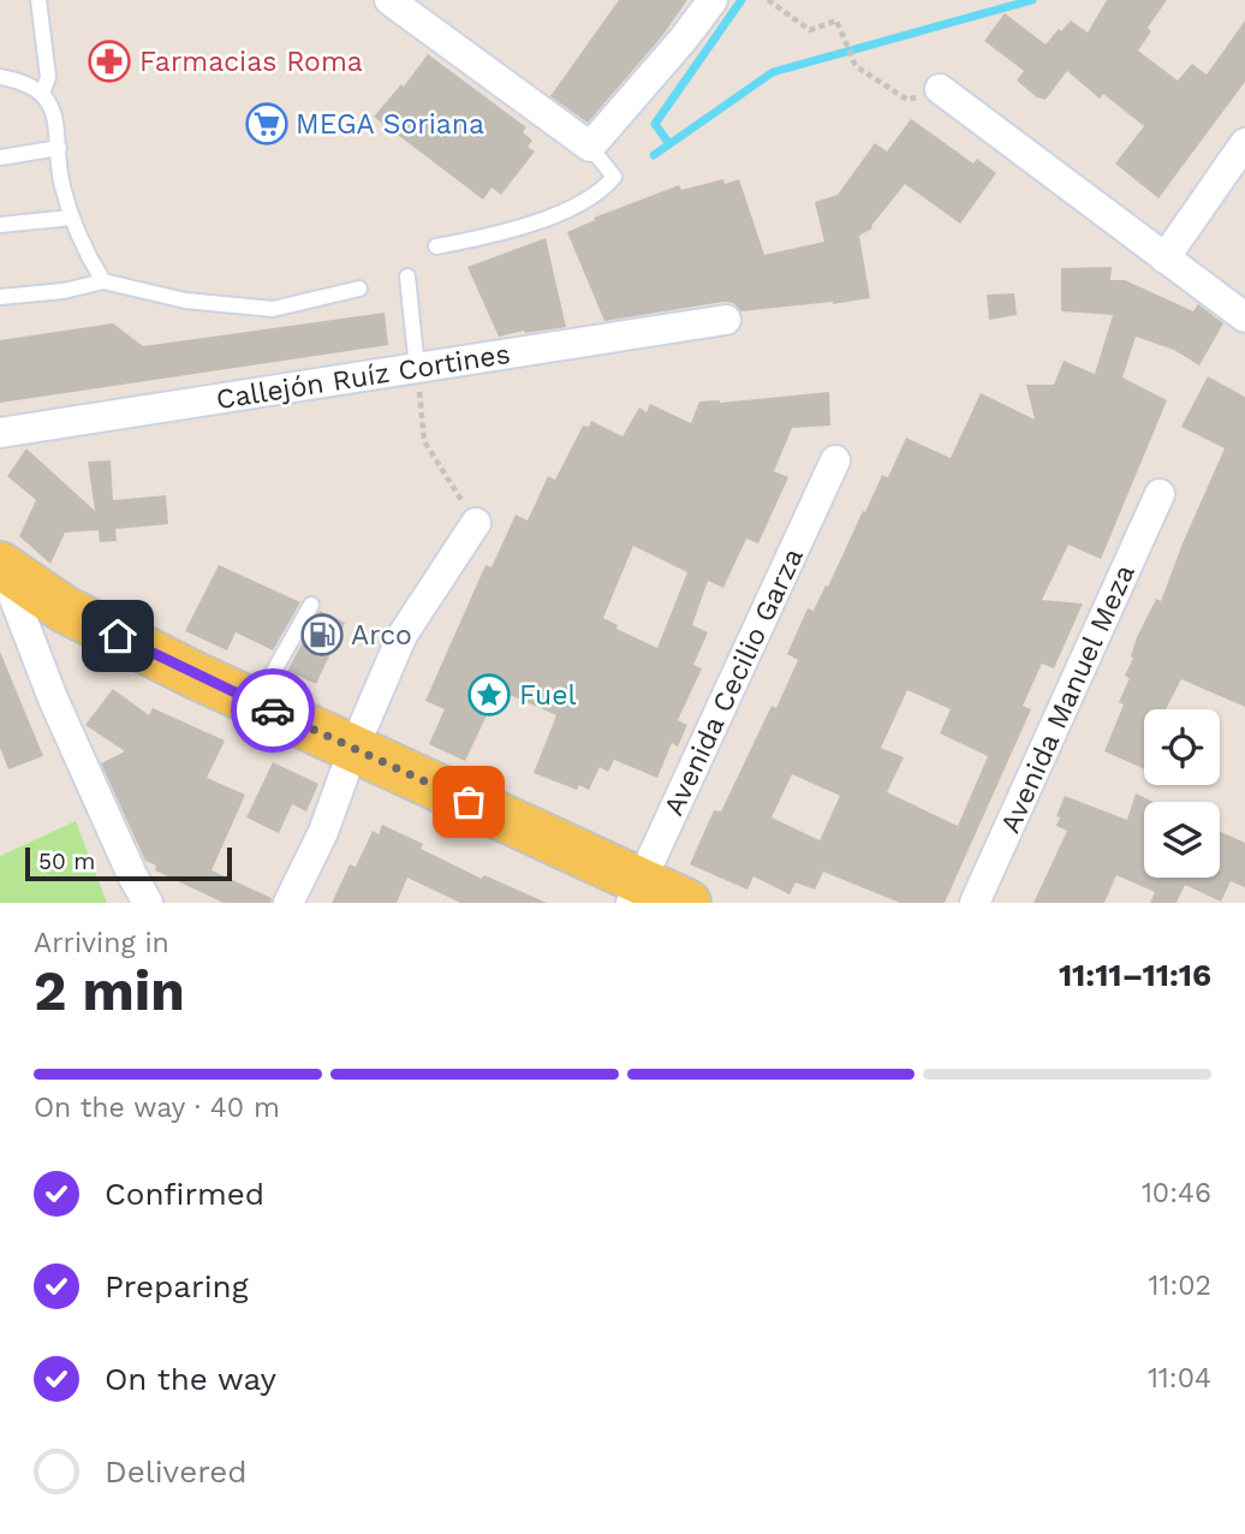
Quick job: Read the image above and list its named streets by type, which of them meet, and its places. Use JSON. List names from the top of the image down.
{
  "streets": {
    "street": ["Callejón Ruíz Cortines", "Avenida Cecilio Garza", "Avenida Manuel Meza"]
  },
  "places": {
    "pharmacy": ["Farmacias Roma"],
    "supermarket": ["MEGA Soriana"],
    "fuel station": ["Arco"],
    "place": ["Fuel"]
  },
  "scale_bar": "50 m",
  "page": {
    "scale": "50 m",
    "heading": ["2 min", "Arriving in", "11:11–11:16"],
    "bar": "On the way · 40 m",
    "list": [
      ["Confirmed", "10:46"],
      ["Preparing", "11:02"],
      ["On the way", "11:04"],
      "Delivered"
    ]
  }
}
